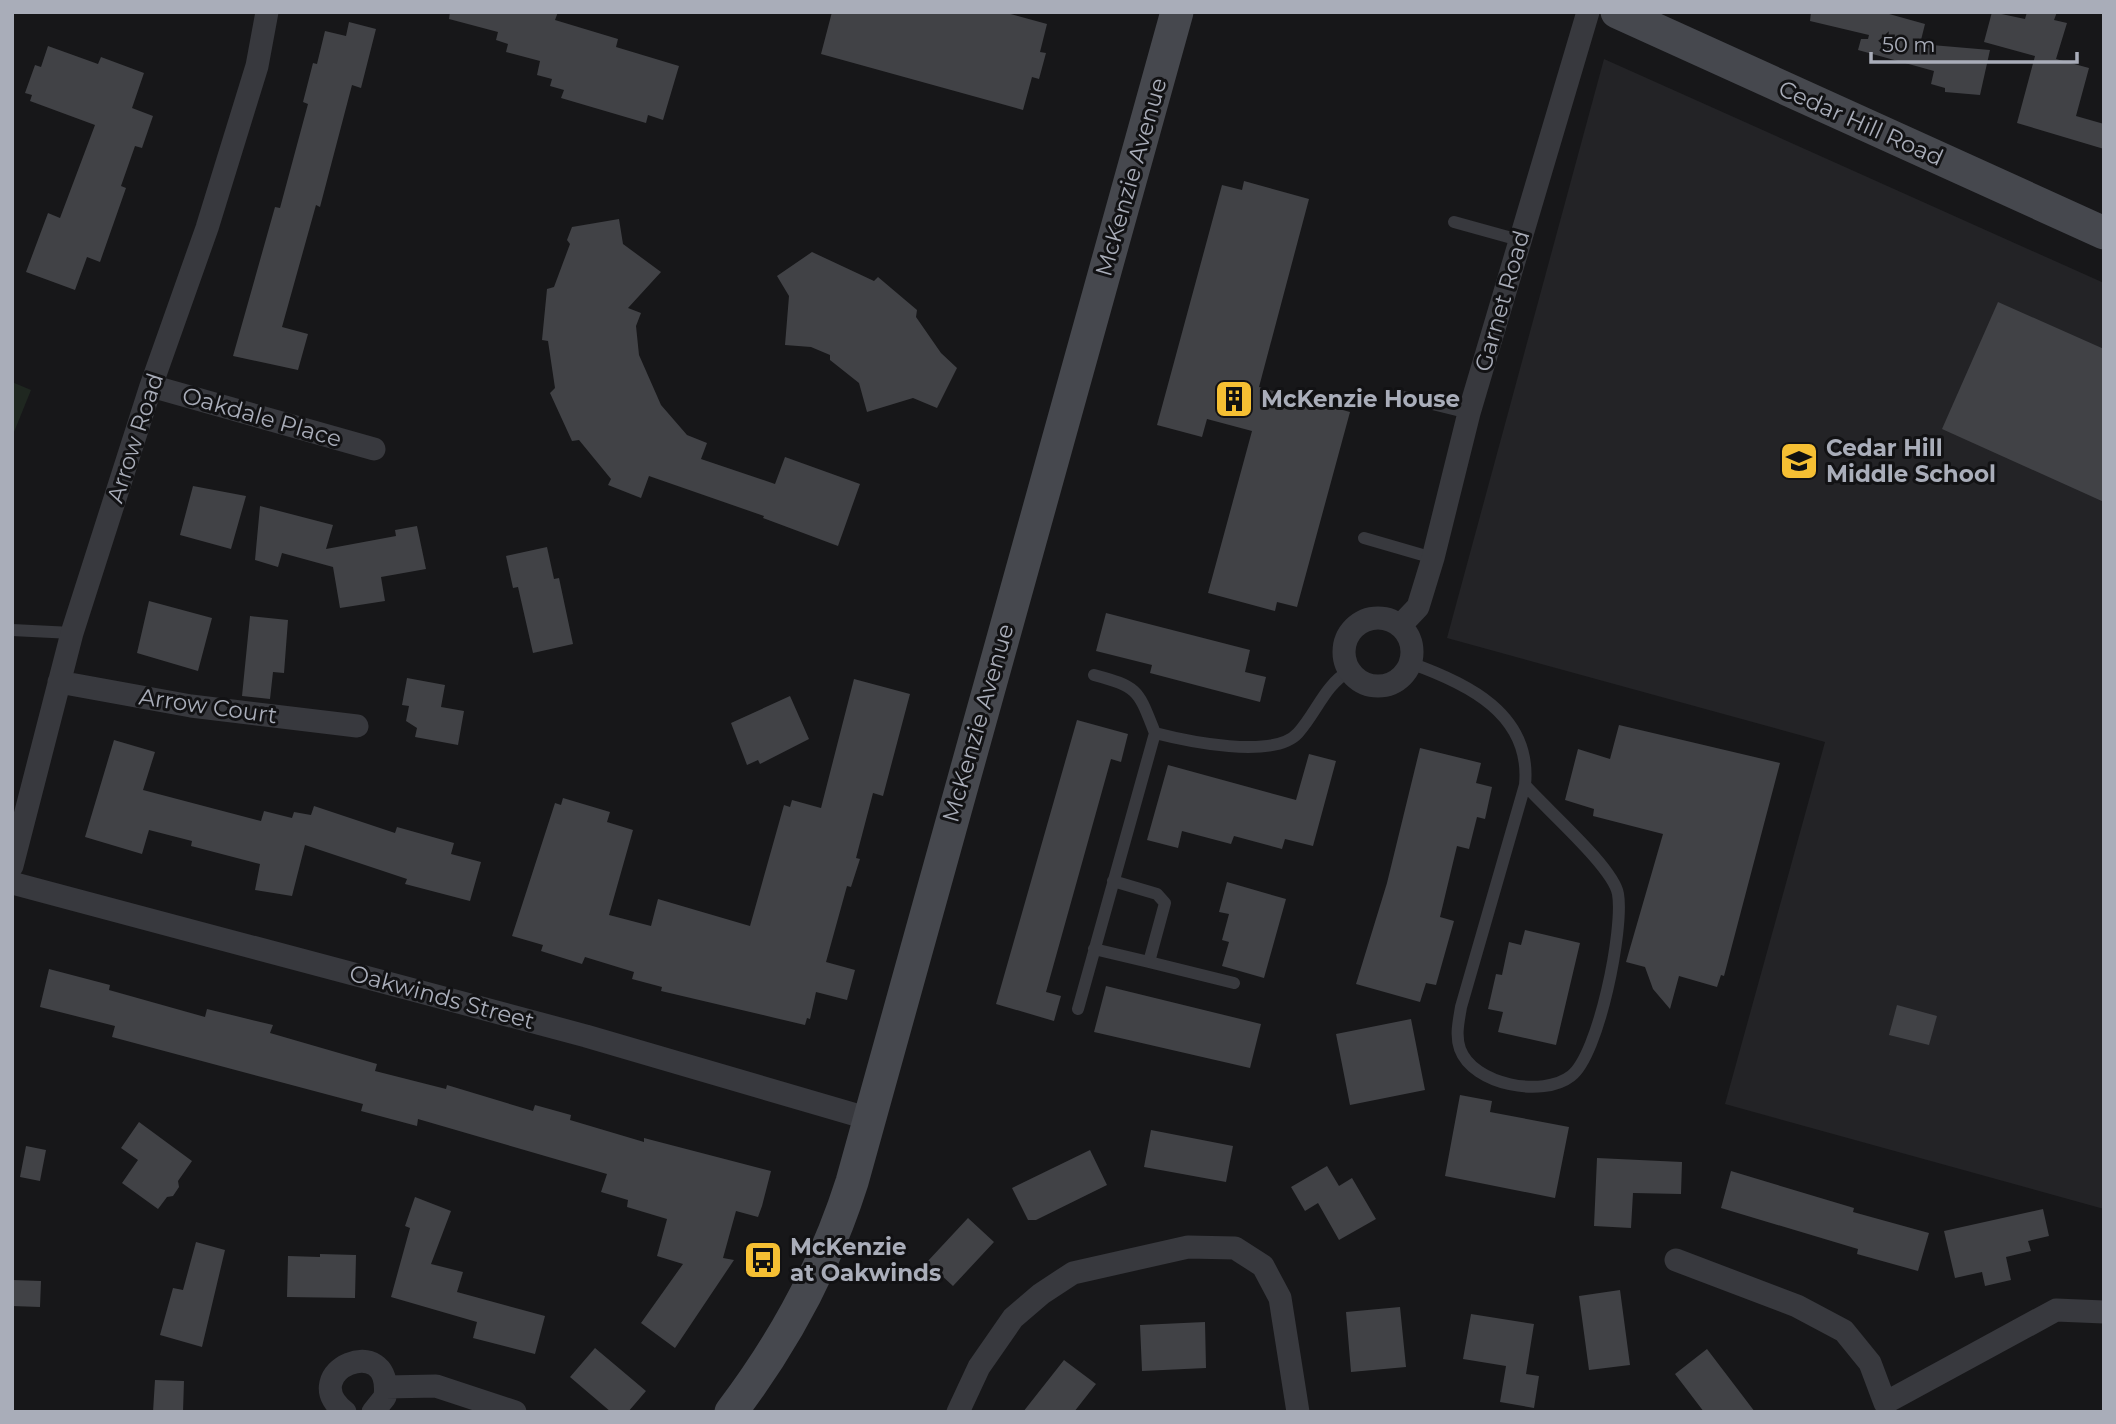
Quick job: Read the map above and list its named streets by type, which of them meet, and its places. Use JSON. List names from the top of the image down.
{
  "streets": {
    "main road": ["Cedar Hill Road", "McKenzie Avenue"],
    "street": [
      "Garnet Road",
      "Oakdale Place",
      "Arrow Road",
      "Arrow Court",
      "Oakwinds Street"
    ]
  },
  "crossings": [
    ["McKenzie Avenue", "Oakwinds Street"],
    ["Oakdale Place", "Arrow Road"],
    ["Arrow Road", "Arrow Court"]
  ],
  "places": {
    "building": ["McKenzie House"],
    "school or university": ["Cedar Hill Middle School"],
    "bus stop": ["McKenzie at Oakwinds"]
  },
  "scale_bar": "50 m"
}
